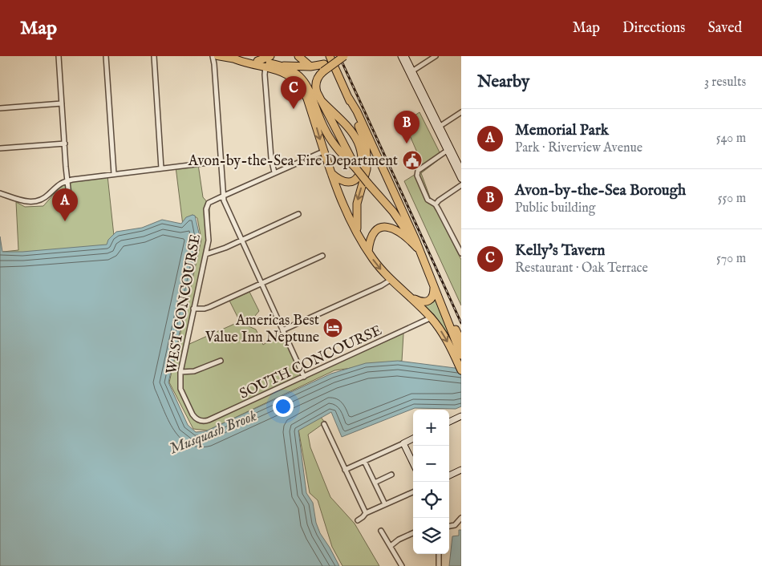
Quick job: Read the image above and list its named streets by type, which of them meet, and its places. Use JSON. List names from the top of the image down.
{
  "streets": {
    "street": ["WEST CONCOURSE", "SOUTH CONCOURSE"]
  },
  "crossings": [
    ["WEST CONCOURSE", "SOUTH CONCOURSE"]
  ],
  "water": ["Musquash Brook"],
  "places": {
    "public building": ["Avon-by-the-Sea Fire Department"],
    "hotel": ["Americas Best Value Inn Neptune"]
  },
  "page": {
    "header": "Map",
    "nav": ["Map", "Directions", "Saved"],
    "heading": ["Nearby", "3 results"],
    "pins": ["C", "B", "A"],
    "list": [
      {
        "mark": "A",
        "name": "Memorial Park",
        "note": "Park · Riverview Avenue",
        "value": "540 m"
      },
      {
        "mark": "B",
        "name": "Avon-by-the-Sea Borough",
        "note": "Public building",
        "value": "550 m"
      },
      {
        "mark": "C",
        "name": "Kelly's Tavern",
        "note": "Restaurant · Oak Terrace",
        "value": "570 m"
      }
    ],
    "map_buttons": ["+", "−"]
  }
}
